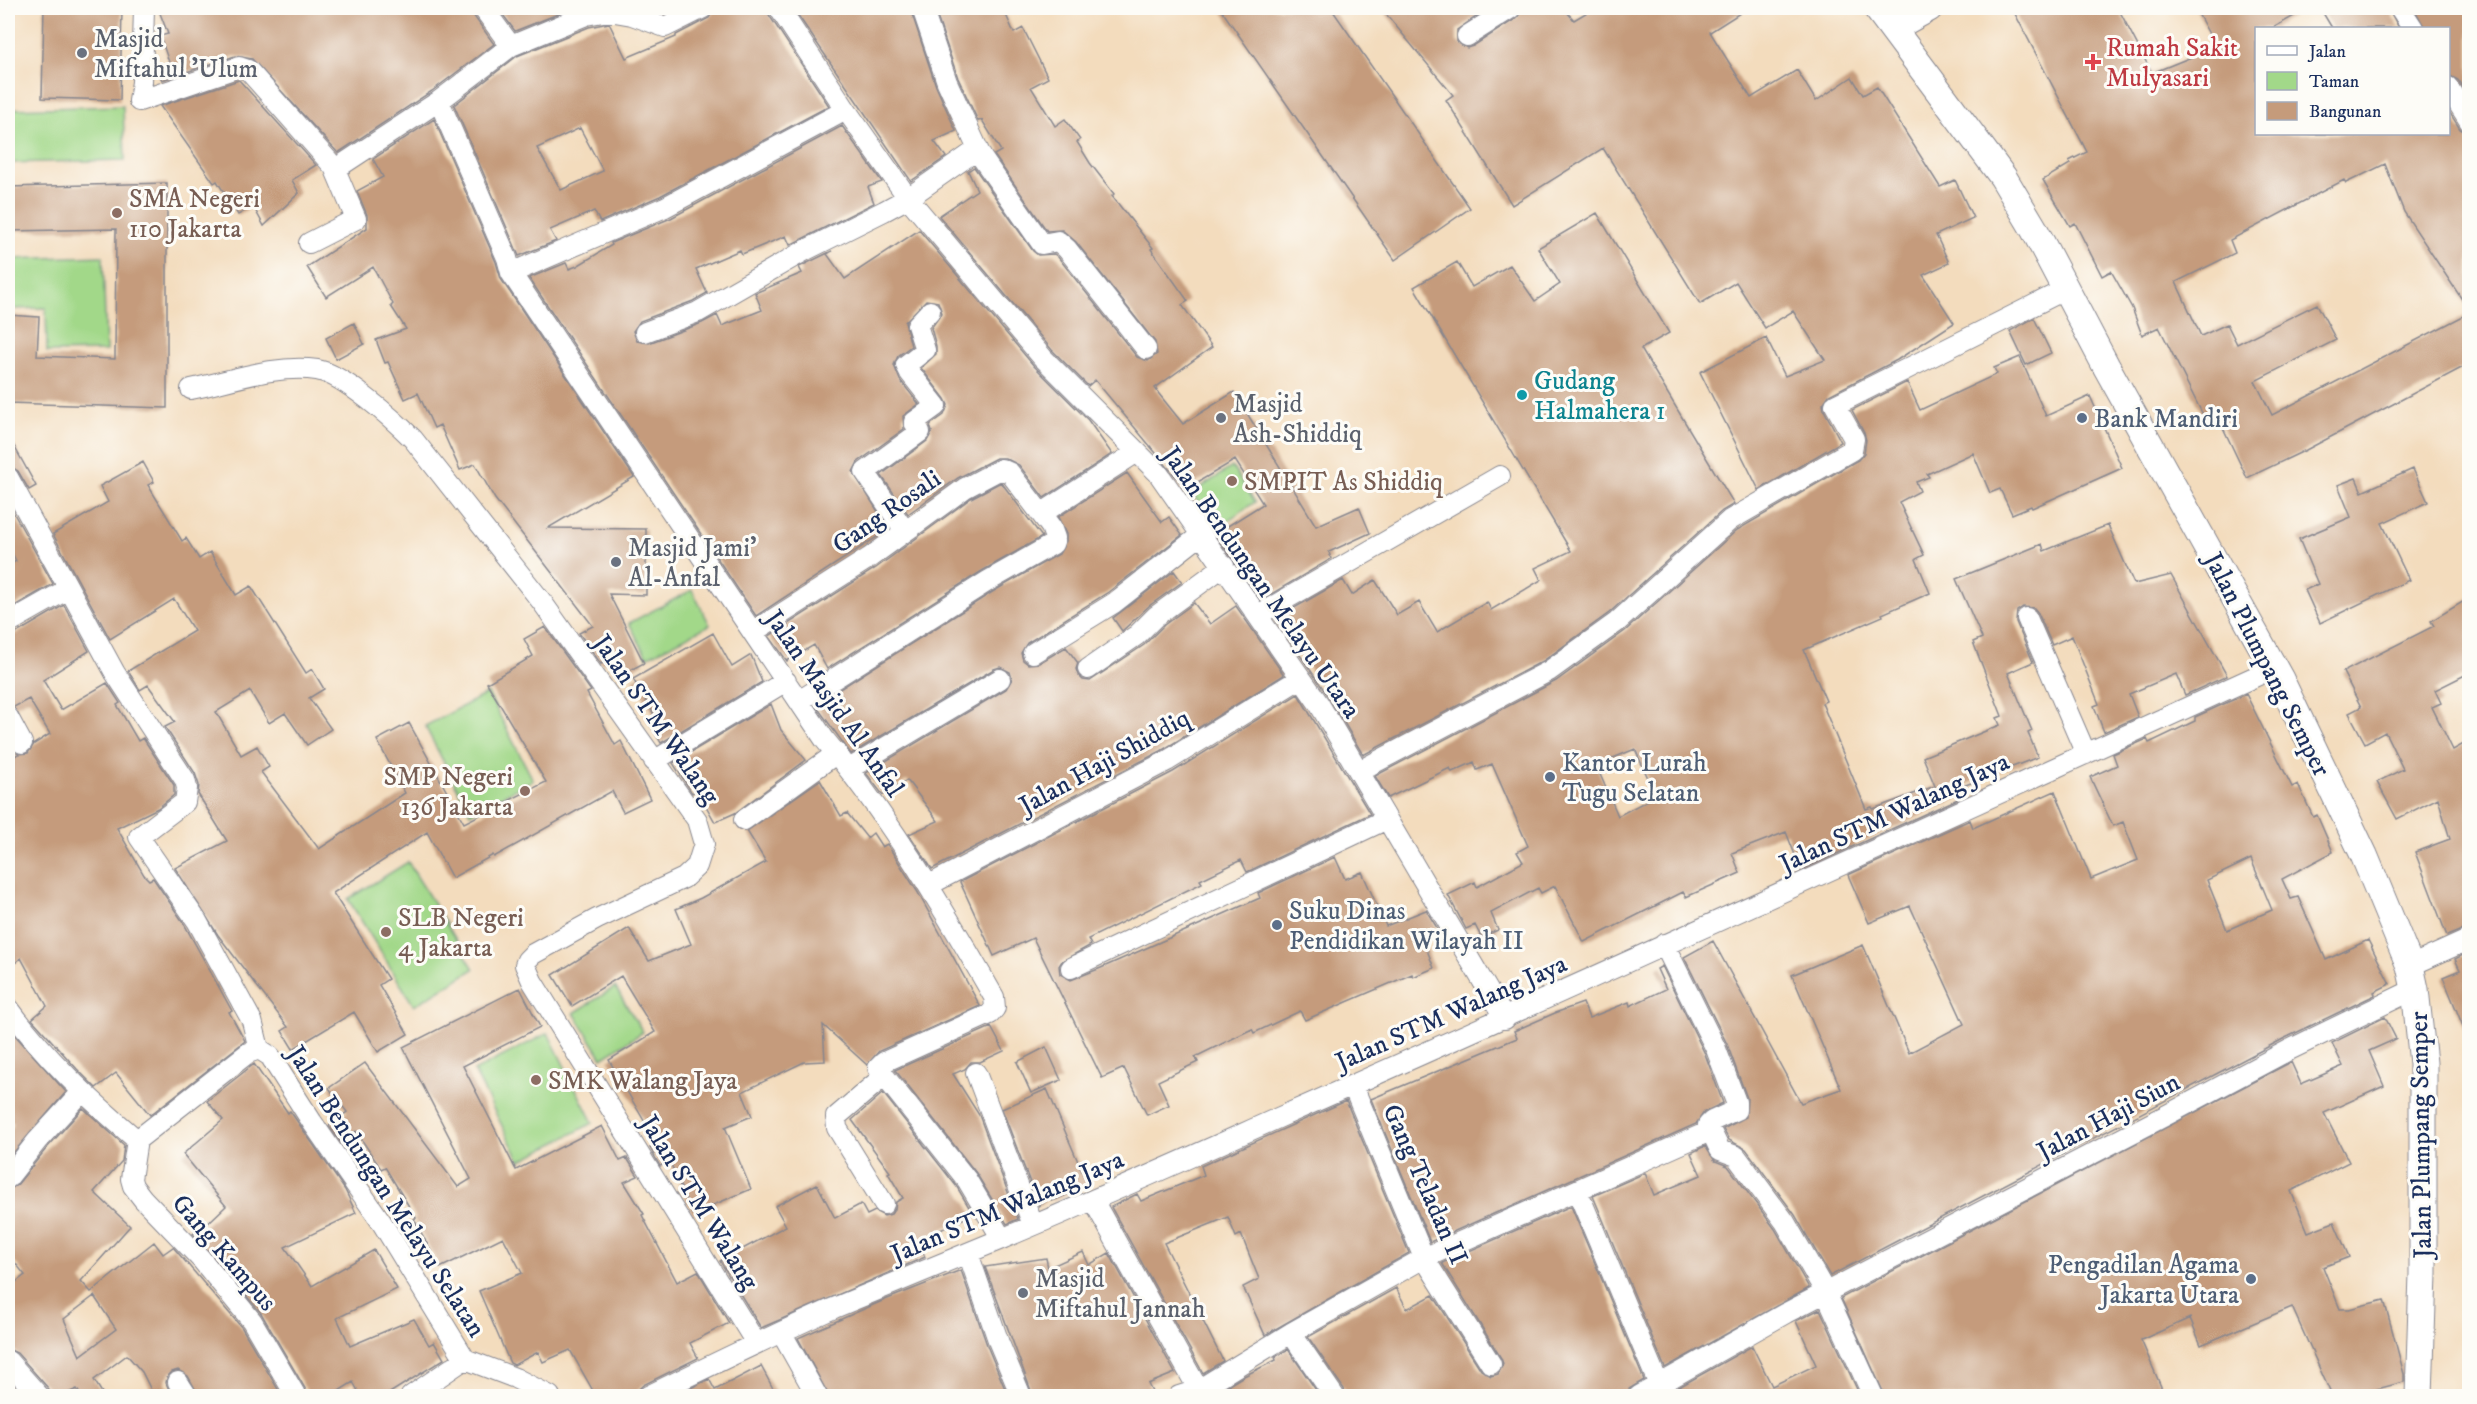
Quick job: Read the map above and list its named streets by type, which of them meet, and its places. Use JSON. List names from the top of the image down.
{
  "streets": {
    "main road": ["Jalan Plumpang Semper"],
    "street": [
      "Gang Rosali",
      "Jalan Bendungan Melayu Utara",
      "Jalan Masjid Al Anfal",
      "Jalan STM Walang",
      "Jalan Haji Shiddiq",
      "Jalan STM Walang Jaya",
      "Jalan Haji Siun",
      "Gang Teladan II",
      "Jalan Bendungan Melayu Selatan",
      "Gang Kampus"
    ]
  },
  "crossings": [
    ["Gang Rosali", "Jalan Masjid Al Anfal"],
    ["Jalan Bendungan Melayu Utara", "Jalan Haji Shiddiq"],
    ["Jalan Bendungan Melayu Utara", "Jalan STM Walang Jaya"],
    ["Jalan Plumpang Semper", "Jalan STM Walang Jaya"],
    ["Jalan Plumpang Semper", "Jalan Haji Siun"],
    ["Jalan Masjid Al Anfal", "Jalan Haji Shiddiq"],
    ["Jalan STM Walang", "Jalan STM Walang Jaya"],
    ["Jalan STM Walang Jaya", "Gang Teladan II"],
    ["Jalan Bendungan Melayu Selatan", "Gang Kampus"]
  ],
  "places": {
    "other": [
      "Masjid Miftahul 'Ulum",
      "SMA Negeri 110 Jakarta",
      "Gudang Halmahera 1",
      "Masjid Ash-Shiddiq",
      "Bank Mandiri",
      "SMPIT As Shiddiq",
      "Masjid Jami' Al-Anfal",
      "Kantor Lurah Tugu Selatan",
      "SMP Negeri 136 Jakarta",
      "Suku Dinas Pendidikan Wilayah II",
      "SLB Negeri 4 Jakarta",
      "SMK Walang Jaya",
      "Pengadilan Agama Jakarta Utara",
      "Masjid Miftahul Jannah"
    ],
    "health": ["Rumah Sakit Mulyasari"]
  },
  "legend": ["Jalan", "Taman", "Bangunan"]
}
